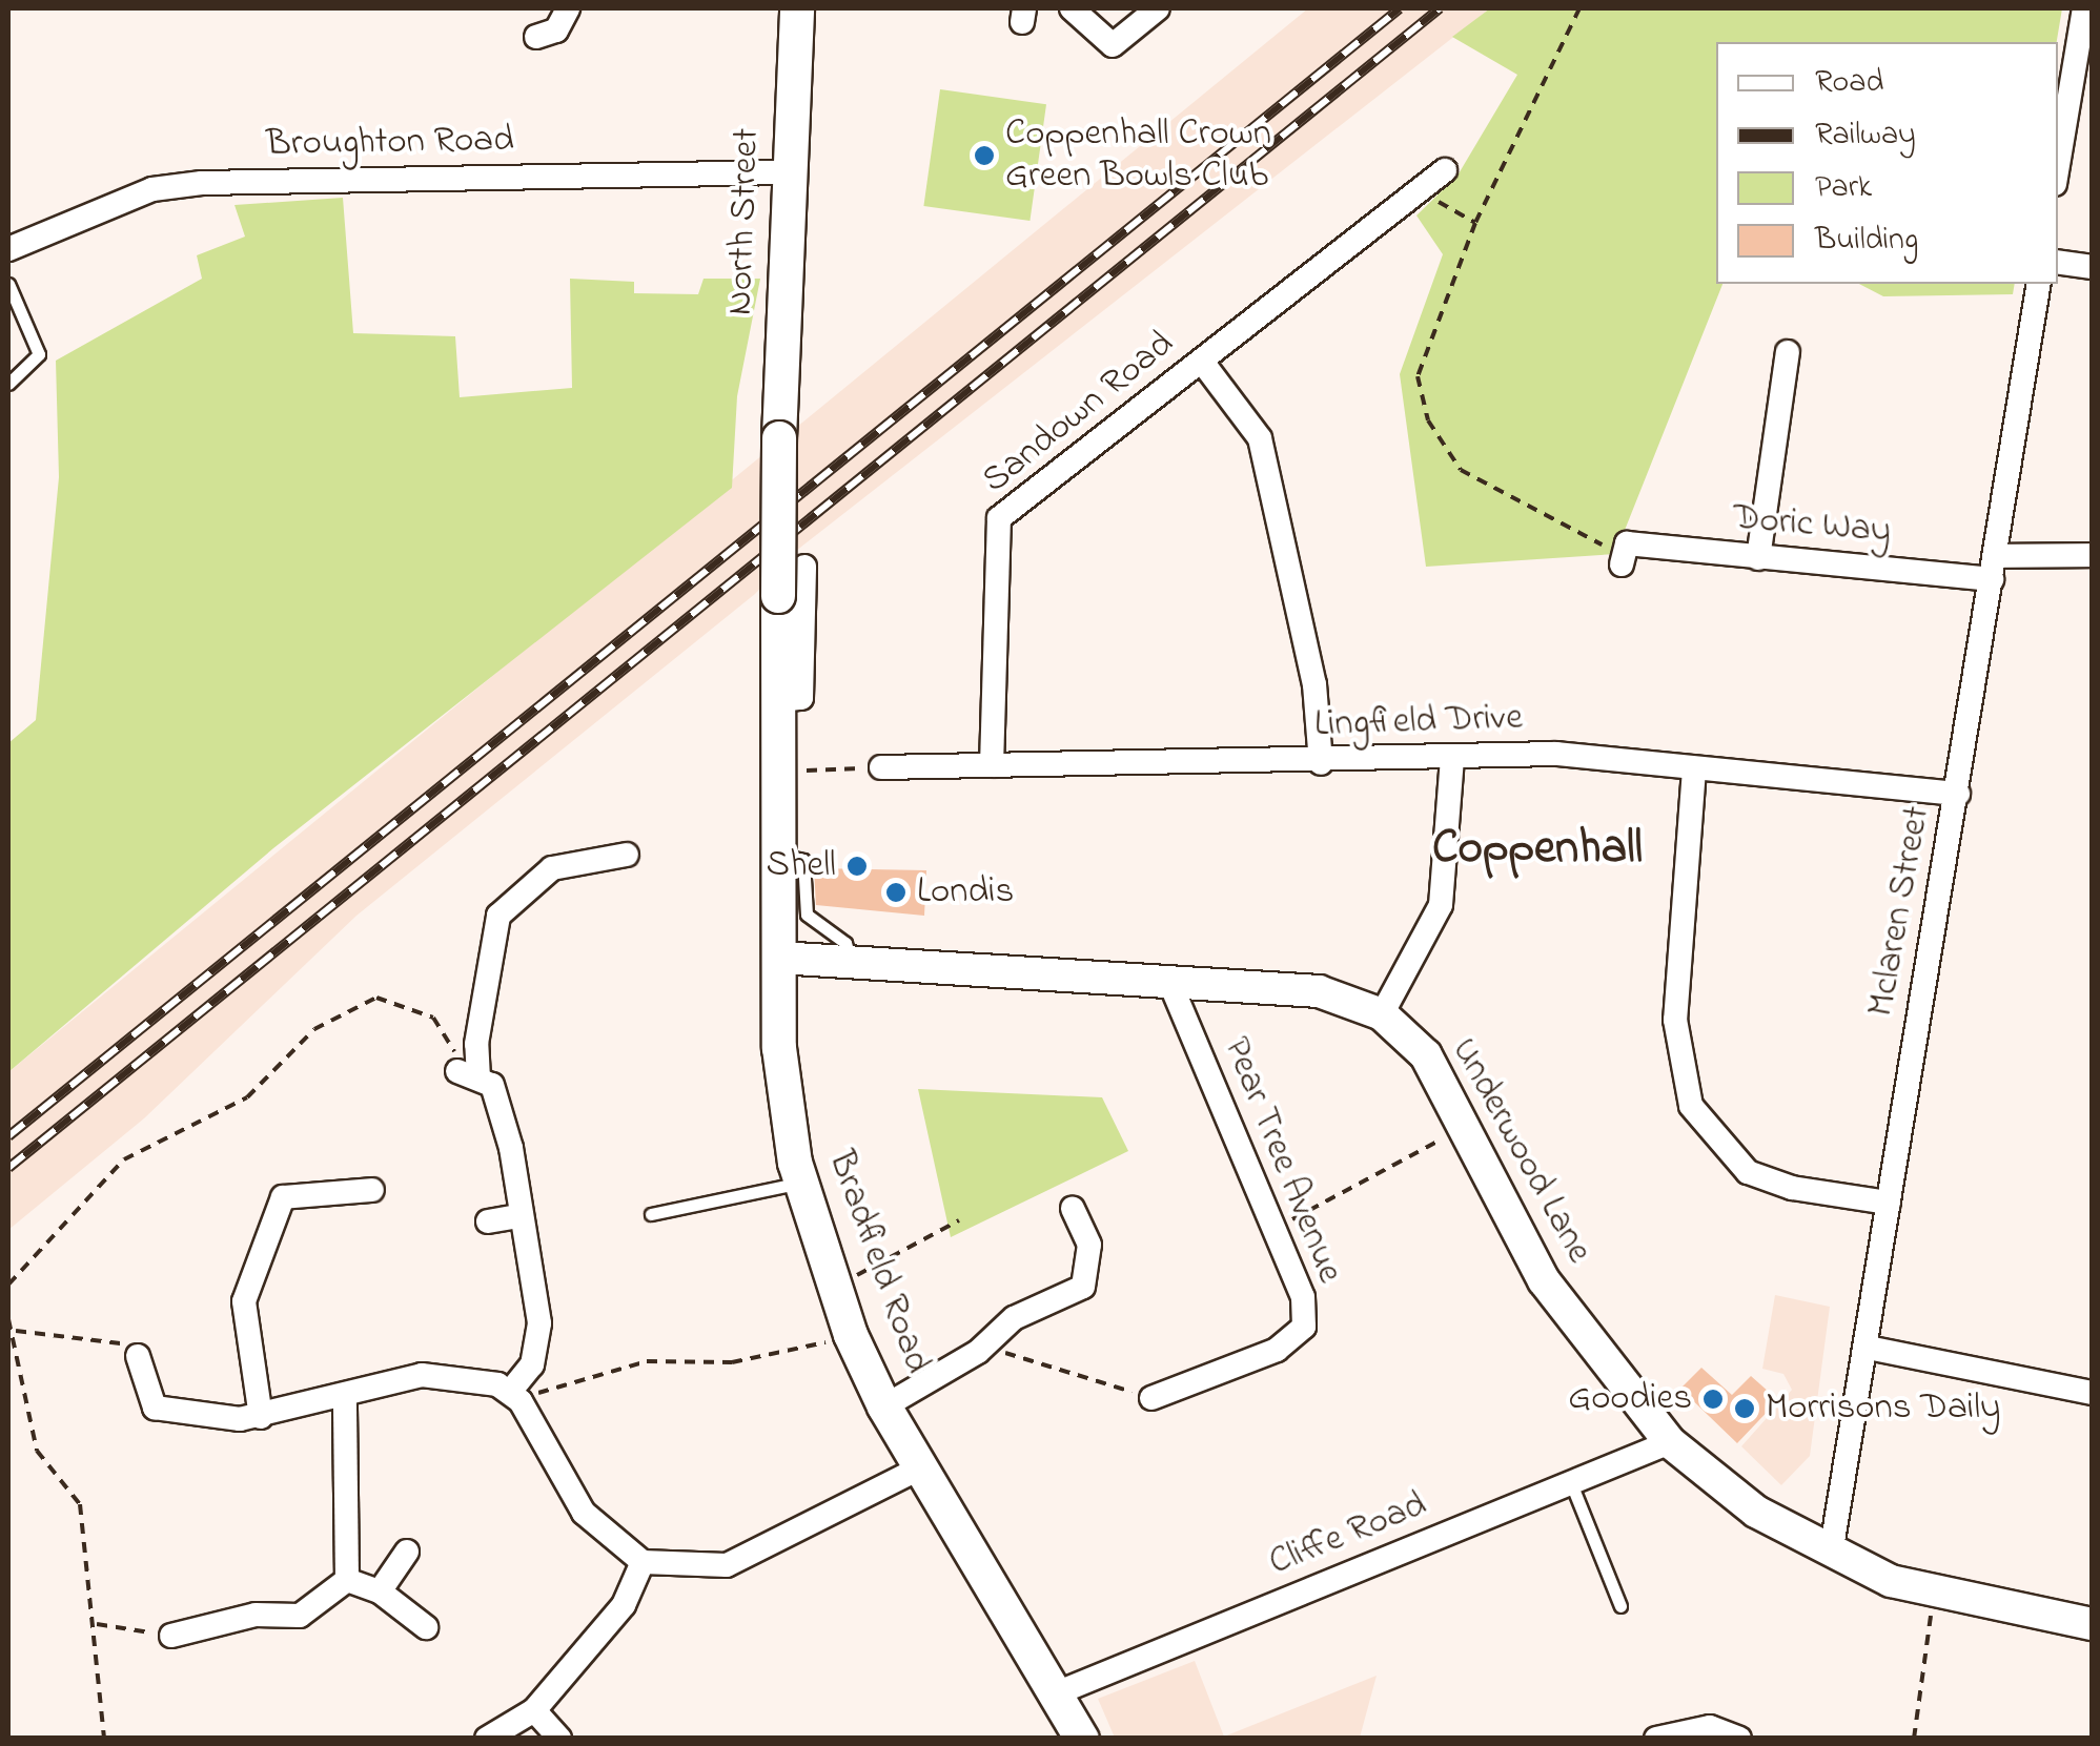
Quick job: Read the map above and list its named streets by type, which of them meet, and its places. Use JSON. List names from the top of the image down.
{
  "streets": {
    "main road": ["North Street", "Bradfield Road"],
    "street": [
      "Broughton Road",
      "Sandown Road",
      "Doric Way",
      "Lingfield Drive",
      "Mclaren Street",
      "Underwood Lane",
      "Pear Tree Avenue",
      "Cliffe Road"
    ]
  },
  "crossings": [
    ["Broughton Road", "North Street"],
    ["North Street", "Bradfield Road"],
    ["Sandown Road", "Lingfield Drive"],
    ["Doric Way", "Mclaren Street"],
    ["Lingfield Drive", "Mclaren Street"],
    ["Mclaren Street", "Underwood Lane"],
    ["Underwood Lane", "Pear Tree Avenue"],
    ["Underwood Lane", "Bradfield Road"],
    ["Underwood Lane", "Cliffe Road"],
    ["Bradfield Road", "Cliffe Road"]
  ],
  "districts": ["Coppenhall"],
  "places": [
    "Coppenhall Crown Green Bowls Club",
    "Shell",
    "Londis",
    "Goodies",
    "Morrisons Daily"
  ],
  "legend": [
    "Road",
    "Railway",
    "Park",
    "Building"
  ]
}
